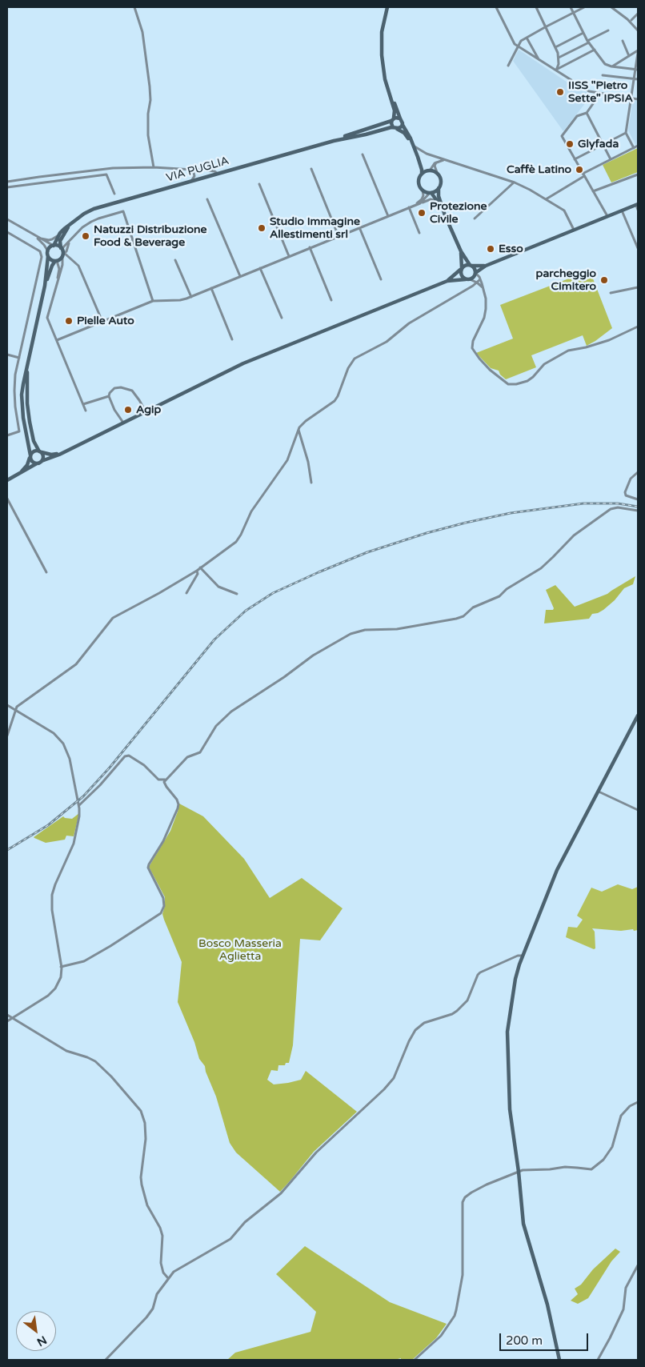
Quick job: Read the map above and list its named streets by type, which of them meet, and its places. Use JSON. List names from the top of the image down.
{
  "streets": {
    "main road": ["VIA PUGLIA"]
  },
  "parks": ["Bosco Masseria Aglietta"],
  "places": [
    "IISS \"Pietro Sette\" IPSIA",
    "Glyfada",
    "Caffè Latino",
    "Protezione Civile",
    "Studio Immagine Allestimenti srl",
    "Natuzzi Distribuzione Food & Beverage",
    "Esso",
    "parcheggio Cimitero",
    "Pielle Auto",
    "Agip"
  ],
  "scale_bar": "200 m",
  "north": "bottom right"
}
